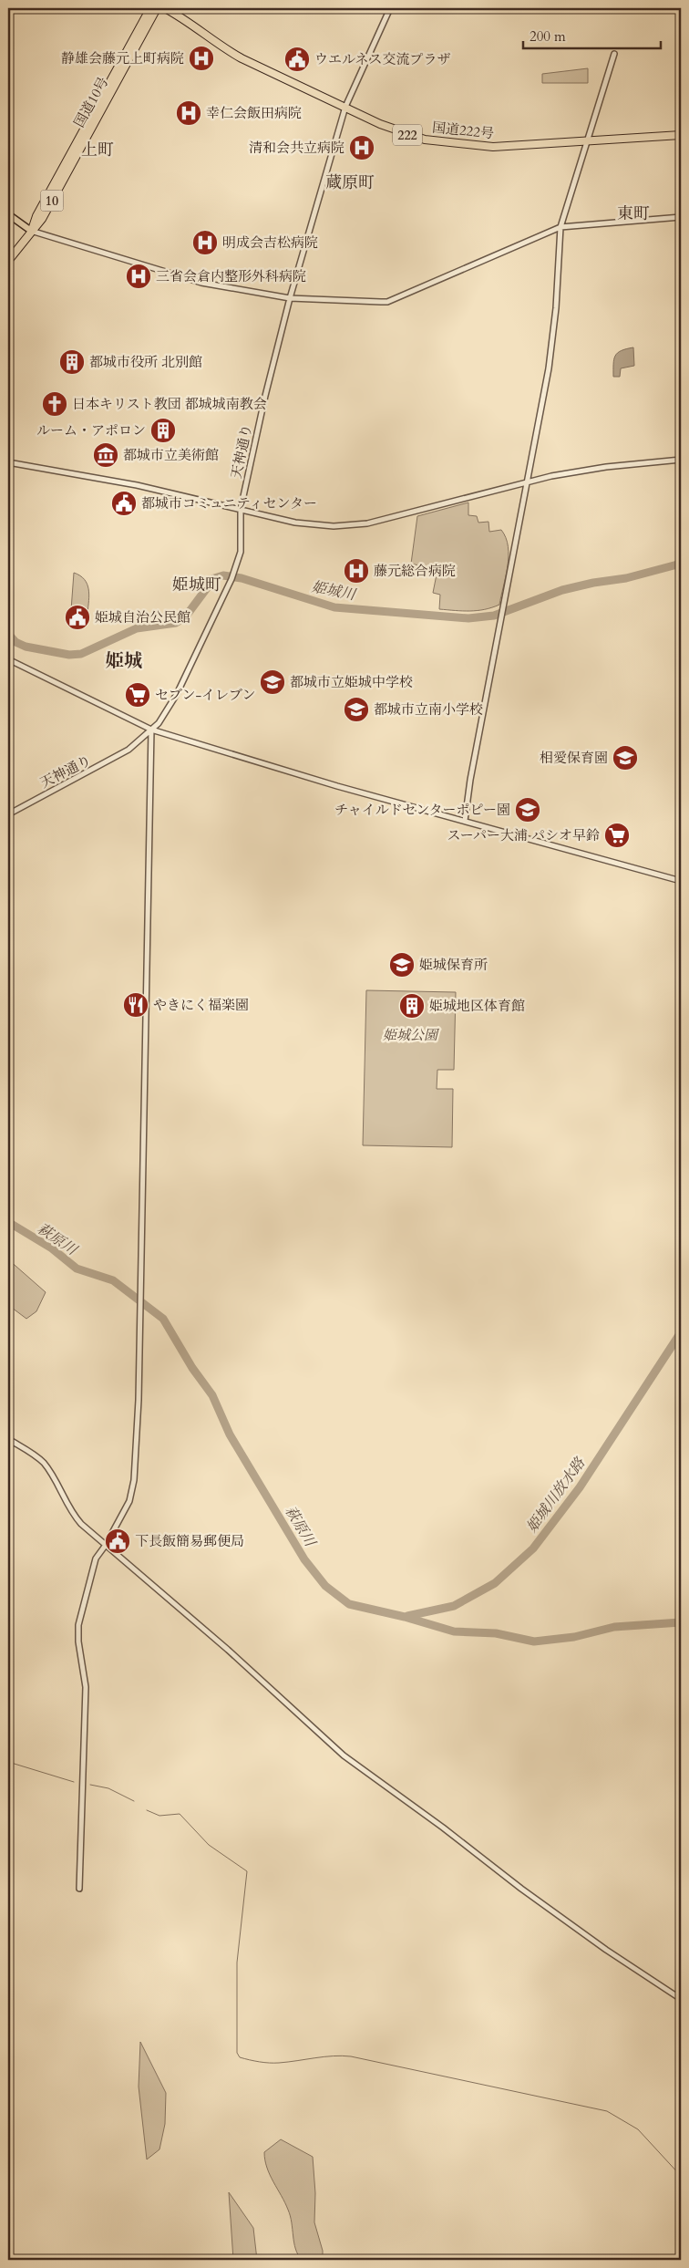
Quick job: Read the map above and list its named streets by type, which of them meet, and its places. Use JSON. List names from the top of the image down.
{
  "streets": {
    "highway": [
      "国道10号",
      "国道222号",
      "222",
      "10"
    ],
    "street": ["天神通り"]
  },
  "crossings": [
    ["国道222号", "天神通り"]
  ],
  "districts": [
    "上町",
    "蔵原町",
    "東町",
    "姫城町",
    "姫城"
  ],
  "water": ["姫城川", "萩原川", "姫城川放水路"],
  "parks": ["姫城公園"],
  "places": {
    "hospital": [
      "静雄会藤元上町病院",
      "幸仁会飯田病院",
      "清和会共立病院",
      "明成会吉松病院",
      "三省会倉内整形外科病院",
      "藤元総合病院"
    ],
    "public building": [
      "ウエルネス交流プラザ",
      "都城市コミュニティセンター",
      "姫城自治公民館",
      "下長飯簡易郵便局"
    ],
    "building": ["都城市役所 北別館", "ルーム・アポロン", "姫城地区体育館"],
    "church": ["日本キリスト教団 都城城南教会"],
    "museum": ["都城市立美術館"],
    "school or university": [
      "都城市立姫城中学校",
      "都城市立南小学校",
      "相愛保育園",
      "チャイルドセンターポピー園",
      "姫城保育所"
    ],
    "supermarket": ["セブン-イレブン", "スーパー大浦 パシオ早鈴"],
    "restaurant": ["やきにく福楽園"]
  },
  "scale_bar": "200 m"
}
